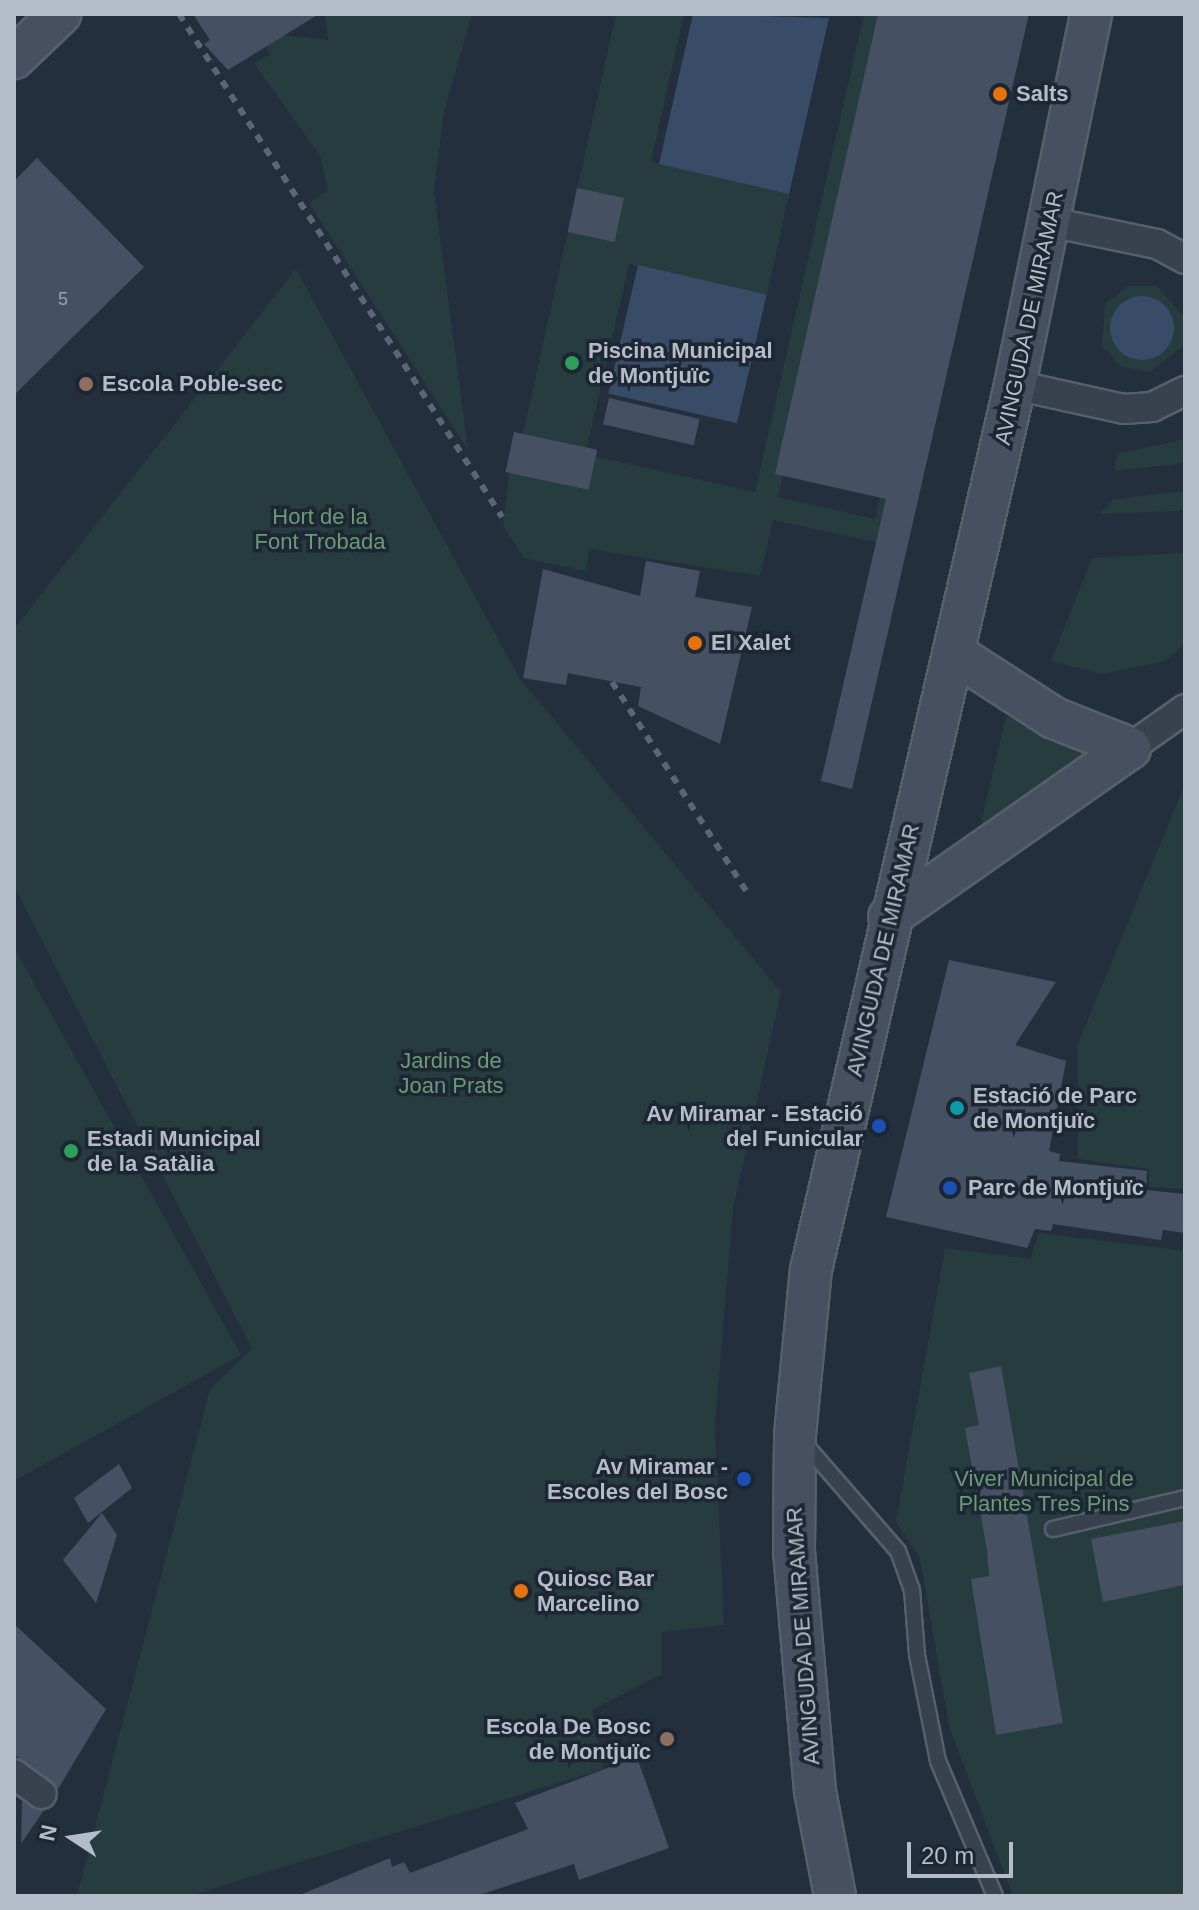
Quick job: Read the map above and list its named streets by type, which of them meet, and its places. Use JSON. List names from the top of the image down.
{
  "streets": {
    "street": ["AVINGUDA DE MIRAMAR"]
  },
  "parks": ["Hort de la Font Trobada", "Jardins de Joan Prats", "Viver Municipal de Plantes Tres Pins"],
  "places": [
    "Salts",
    "Piscina Municipal de Montjuïc",
    "Escola Poble-sec",
    "El Xalet",
    "Estació de Parc de Montjuïc",
    "Av Miramar - Estació del Funicular",
    "Estadi Municipal de la Satàlia",
    "Parc de Montjuïc",
    "Av Miramar - Escoles del Bosc",
    "Quiosc Bar Marcelino",
    "Escola De Bosc de Montjuïc"
  ],
  "house_numbers": ["5"],
  "scale_bar": "20 m",
  "north": "left"
}
